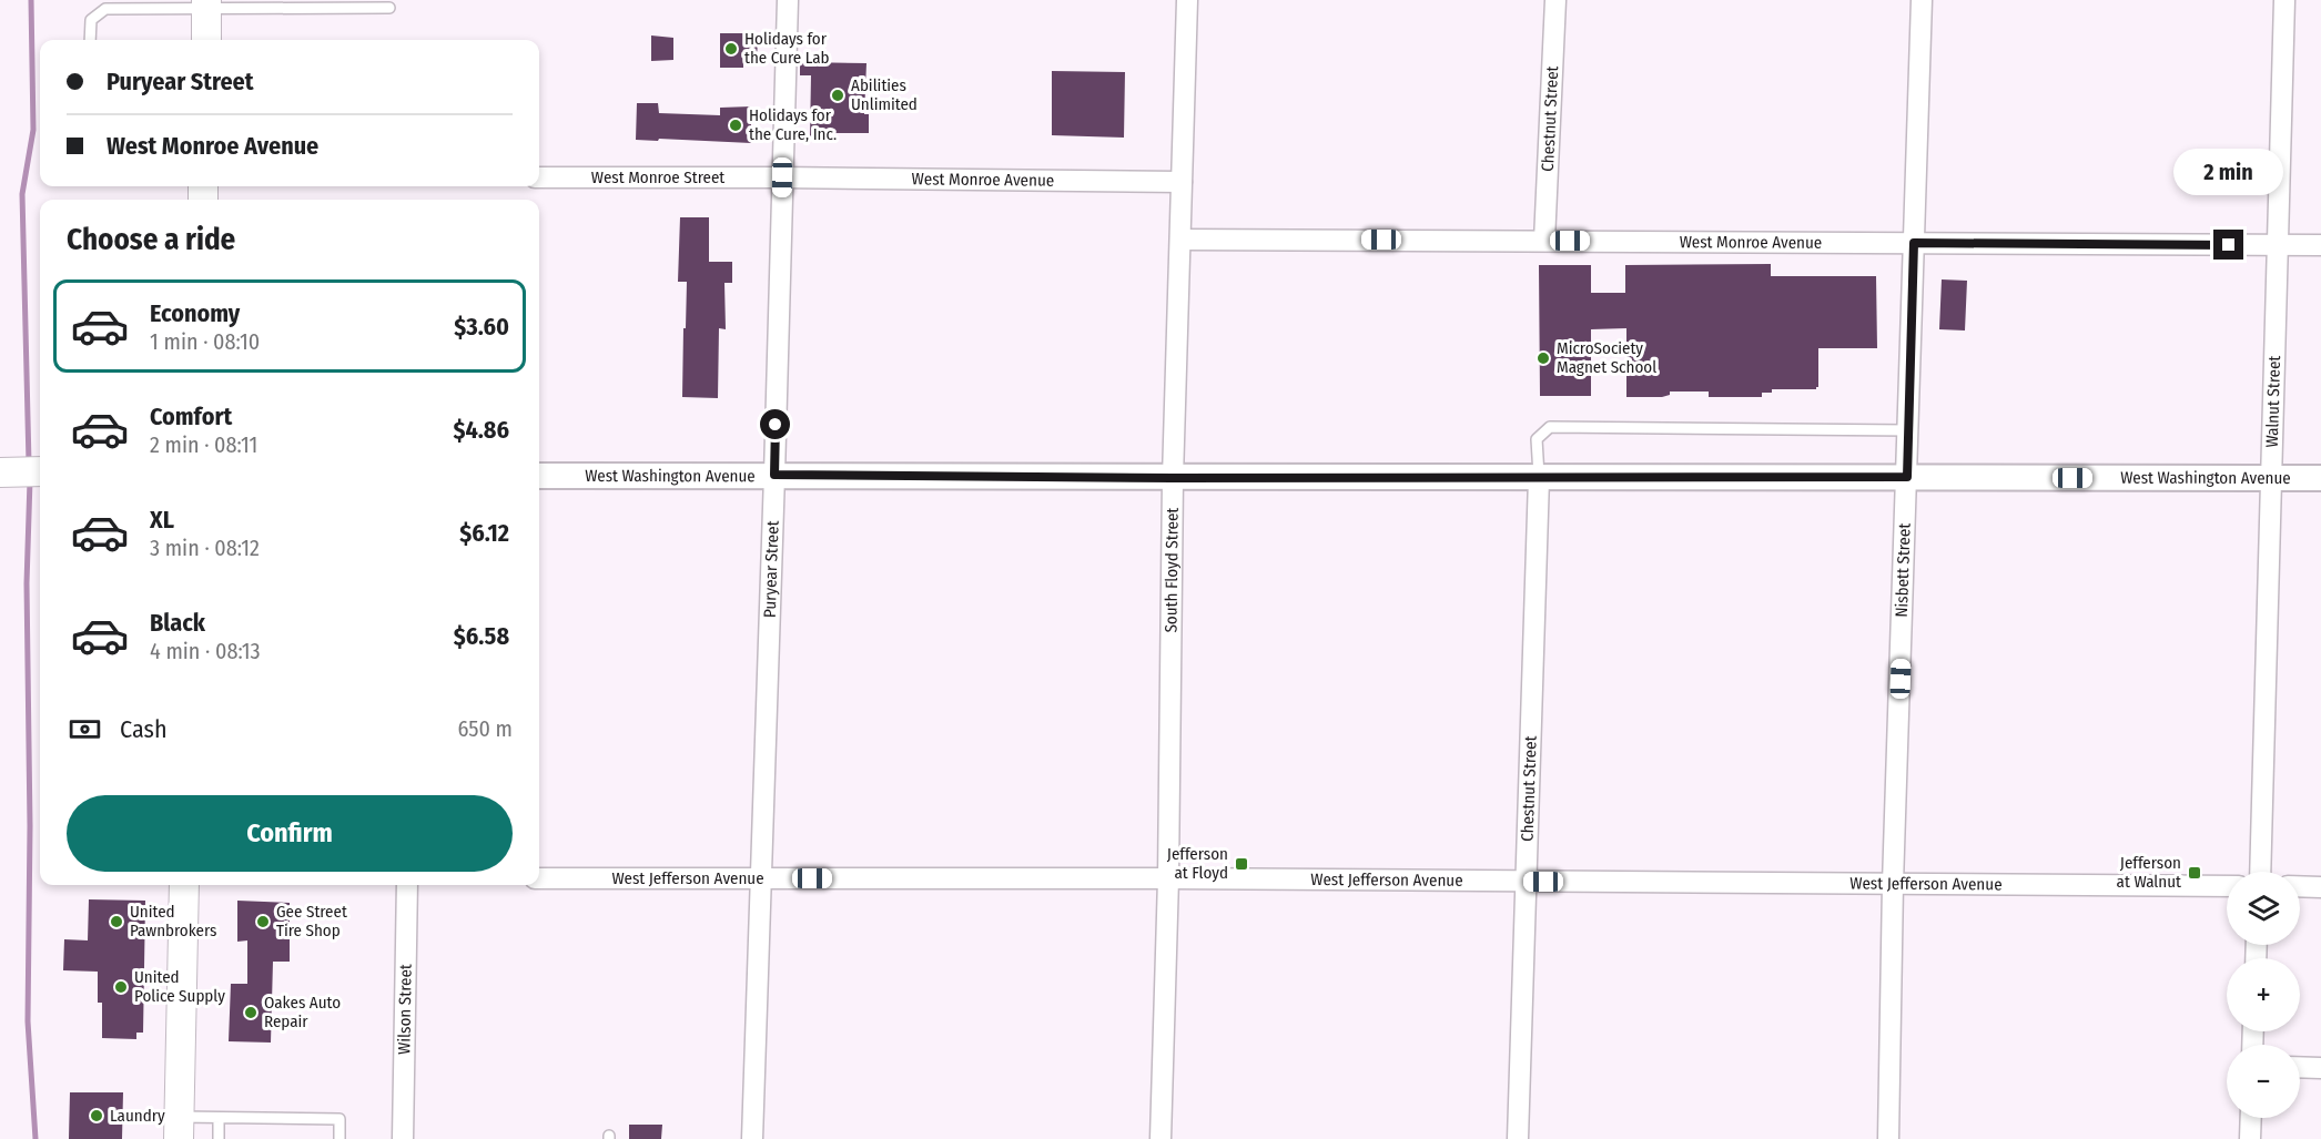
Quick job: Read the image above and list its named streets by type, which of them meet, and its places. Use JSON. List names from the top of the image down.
{
  "streets": {
    "street": [
      "Chestnut Street",
      "West Monroe Street",
      "West Monroe Avenue",
      "Walnut Street",
      "West Washington Avenue",
      "South Floyd Street",
      "Nisbett Street",
      "Puryear Street",
      "West Jefferson Avenue",
      "Wilson Street"
    ]
  },
  "crossings": [
    ["Chestnut Street", "West Monroe Avenue"],
    ["Chestnut Street", "West Washington Avenue"],
    ["Chestnut Street", "West Jefferson Avenue"],
    ["West Monroe Street", "West Monroe Avenue"],
    ["West Monroe Street", "Puryear Street"],
    ["West Monroe Avenue", "Walnut Street"],
    ["West Monroe Avenue", "South Floyd Street"],
    ["West Monroe Avenue", "Nisbett Street"],
    ["West Monroe Avenue", "Puryear Street"],
    ["Walnut Street", "West Washington Avenue"],
    ["West Washington Avenue", "South Floyd Street"],
    ["West Washington Avenue", "Nisbett Street"],
    ["West Washington Avenue", "Puryear Street"],
    ["South Floyd Street", "West Jefferson Avenue"],
    ["Nisbett Street", "West Jefferson Avenue"],
    ["Puryear Street", "West Jefferson Avenue"]
  ],
  "places": {
    "other": [
      "Holidays for the Cure Lab",
      "Abilities Unlimited",
      "Holidays for the Cure, Inc.",
      "MicroSociety Magnet School",
      "United Pawnbrokers",
      "Gee Street Tire Shop",
      "United Police Supply",
      "Oakes Auto Repair",
      "Laundry"
    ],
    "transit": ["Jefferson at Floyd", "Jefferson at Walnut"]
  },
  "page": {
    "banner": ["Puryear Street", "West Monroe Avenue"],
    "bubble": "2 min",
    "heading": "Choose a ride",
    "list": [
      {
        "name": "Economy",
        "note": "1 min · 08:10",
        "value": "$3.60"
      },
      {
        "name": "Comfort",
        "note": "2 min · 08:11",
        "value": "$4.86"
      },
      {
        "name": "XL",
        "note": "3 min · 08:12",
        "value": "$6.12"
      },
      {
        "name": "Black",
        "note": "4 min · 08:13",
        "value": "$6.58"
      }
    ],
    "pay": ["Cash", "650 m"],
    "buttons": "Confirm",
    "map_buttons": ["+", "−"]
  }
}
